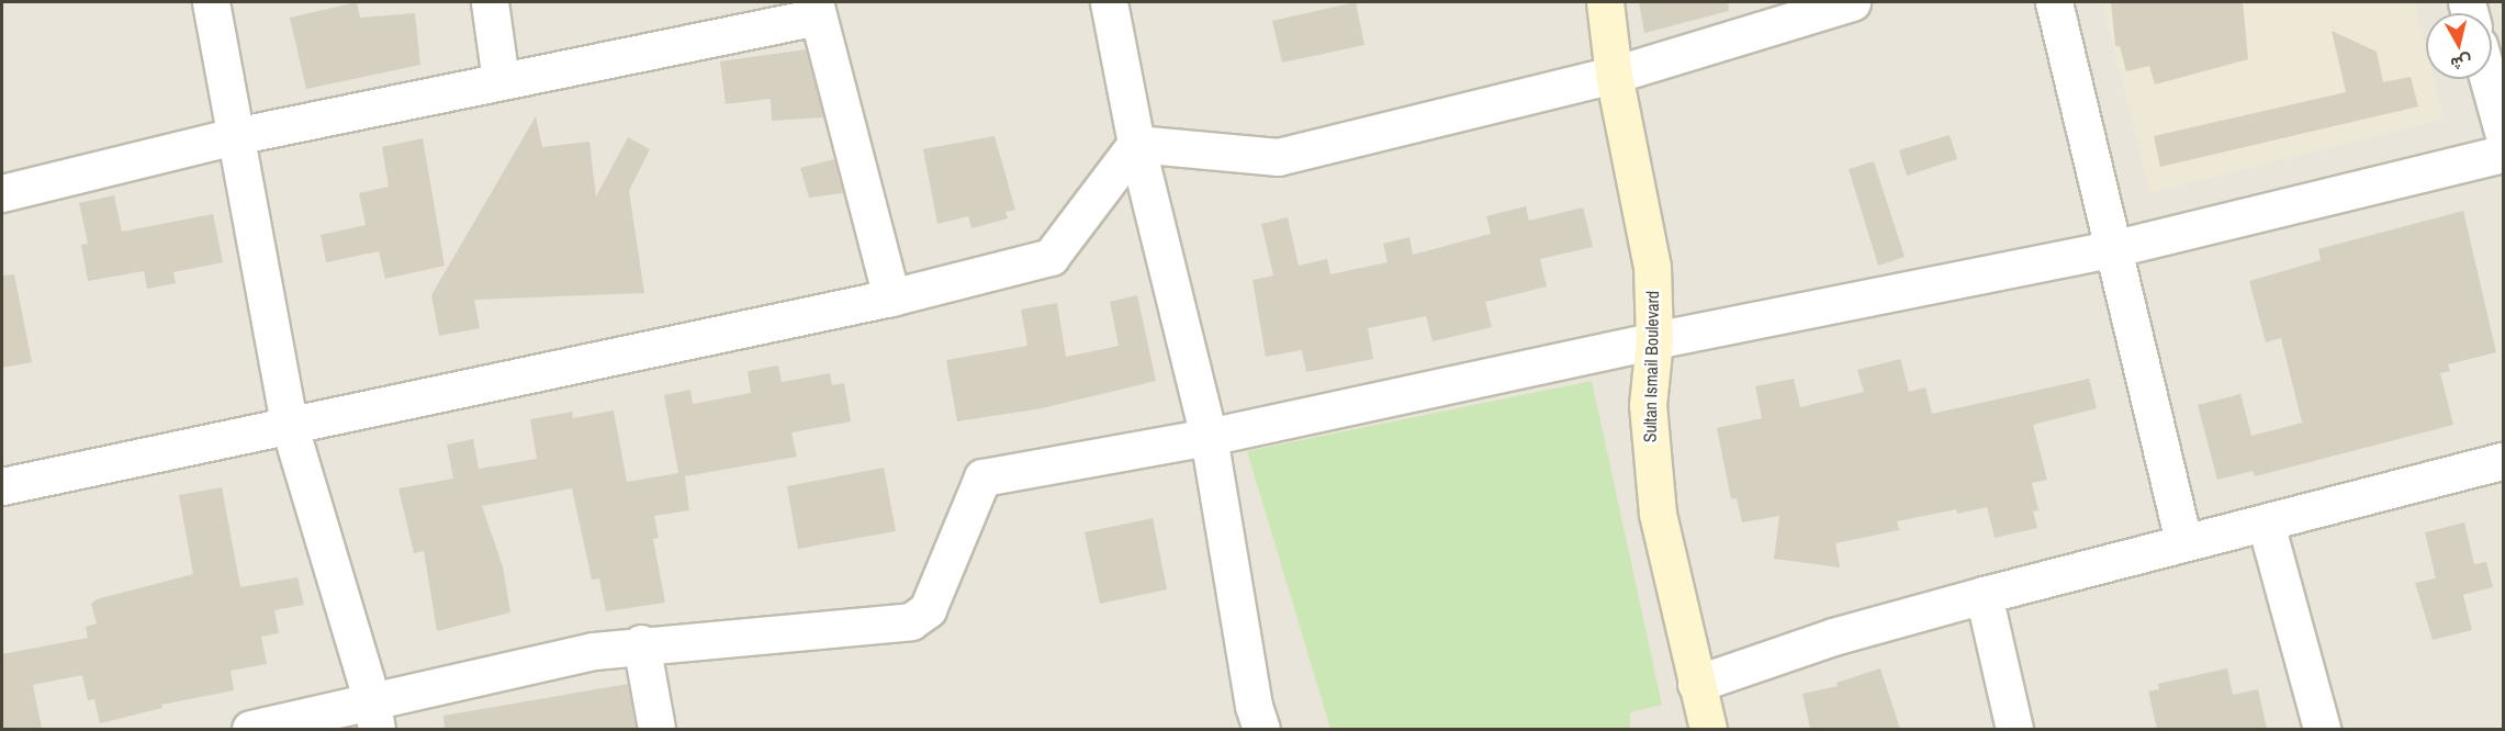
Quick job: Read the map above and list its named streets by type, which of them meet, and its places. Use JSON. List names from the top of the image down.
{
  "streets": {
    "street": ["Sultan Ismail Boulevard"]
  },
  "north": "bottom"
}
